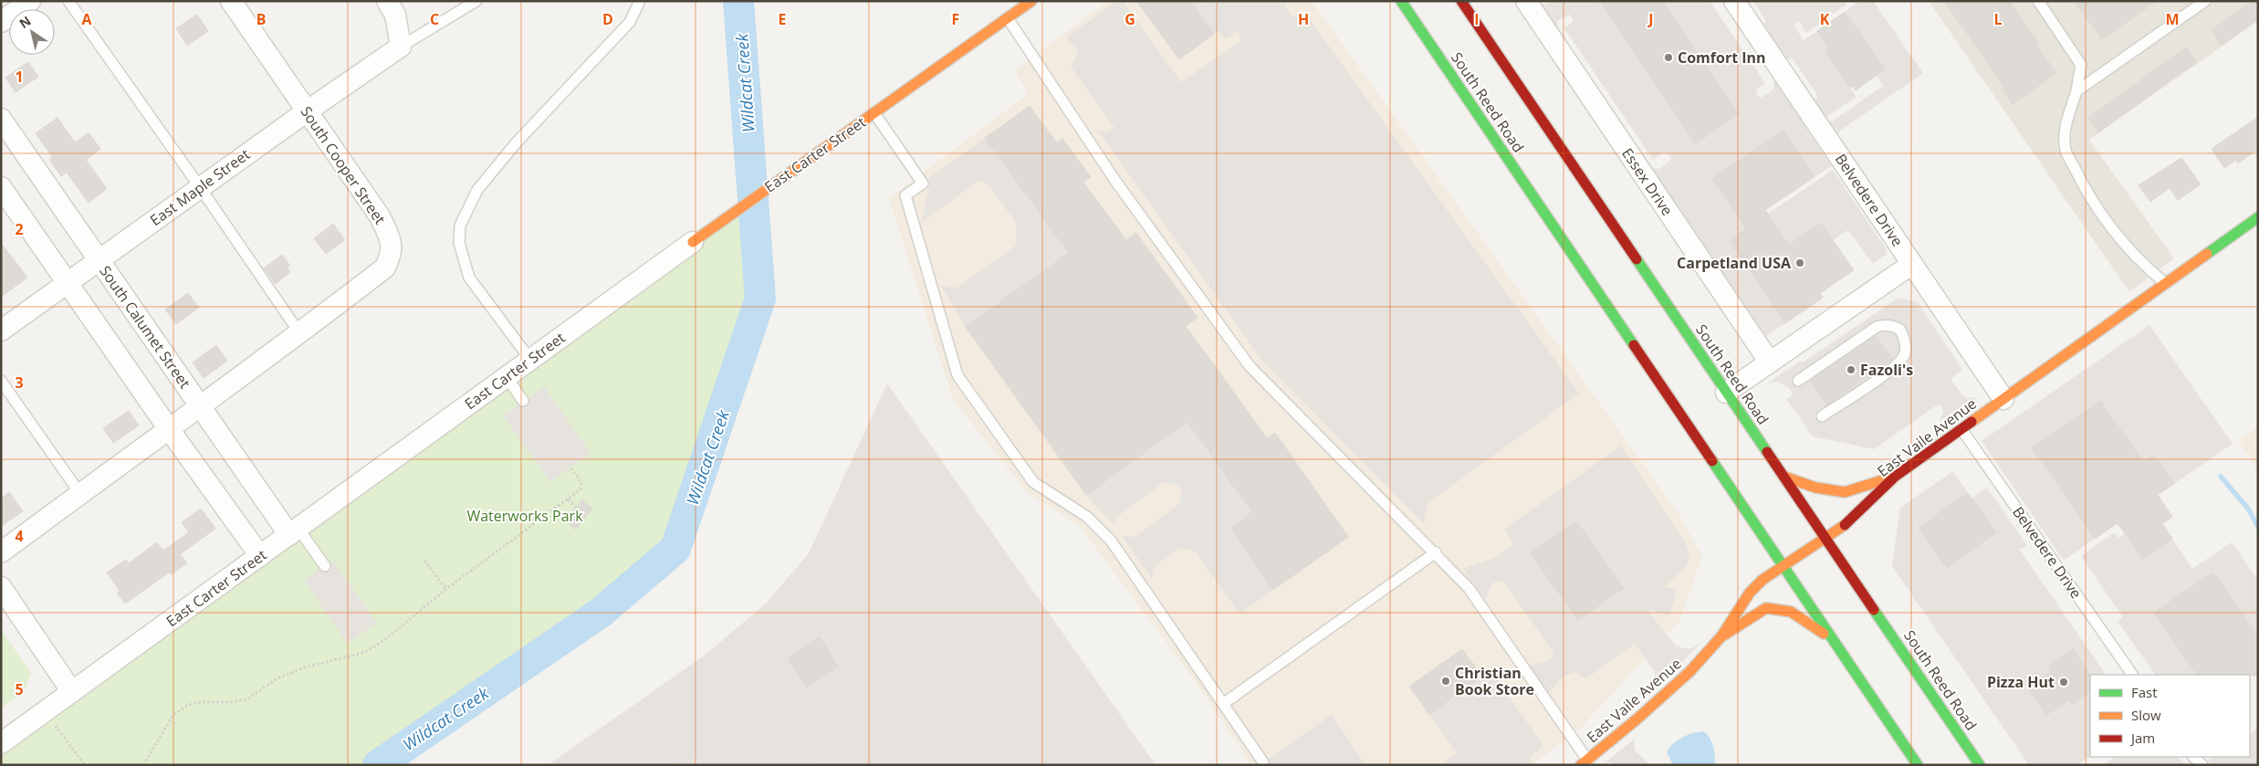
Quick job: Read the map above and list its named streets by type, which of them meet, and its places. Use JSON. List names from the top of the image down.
{
  "streets": {
    "main road": ["South Reed Road", "East Carter Street", "East Vaile Avenue"],
    "street": [
      "South Cooper Street",
      "Essex Drive",
      "East Maple Street",
      "Belvedere Drive",
      "South Calumet Street"
    ]
  },
  "crossings": [
    ["South Reed Road", "East Vaile Avenue"],
    ["East Carter Street", "South Calumet Street"],
    ["South Cooper Street", "East Maple Street"],
    ["South Cooper Street", "South Calumet Street"],
    ["East Maple Street", "South Calumet Street"],
    ["Belvedere Drive", "East Vaile Avenue"]
  ],
  "water": ["Wildcat Creek"],
  "parks": ["Waterworks Park"],
  "places": [
    "Comfort Inn",
    "Carpetland USA",
    "Fazoli's",
    "Christian Book Store",
    "Pizza Hut"
  ],
  "legend": ["Fast", "Slow", "Jam"],
  "north": "top left",
  "grid": {
    "columns": [
      "A",
      "B",
      "C",
      "D",
      "E",
      "F",
      "G",
      "H",
      "I",
      "J",
      "K",
      "L",
      "M"
    ],
    "rows": [
      "1",
      "2",
      "3",
      "4",
      "5"
    ]
  }
}
